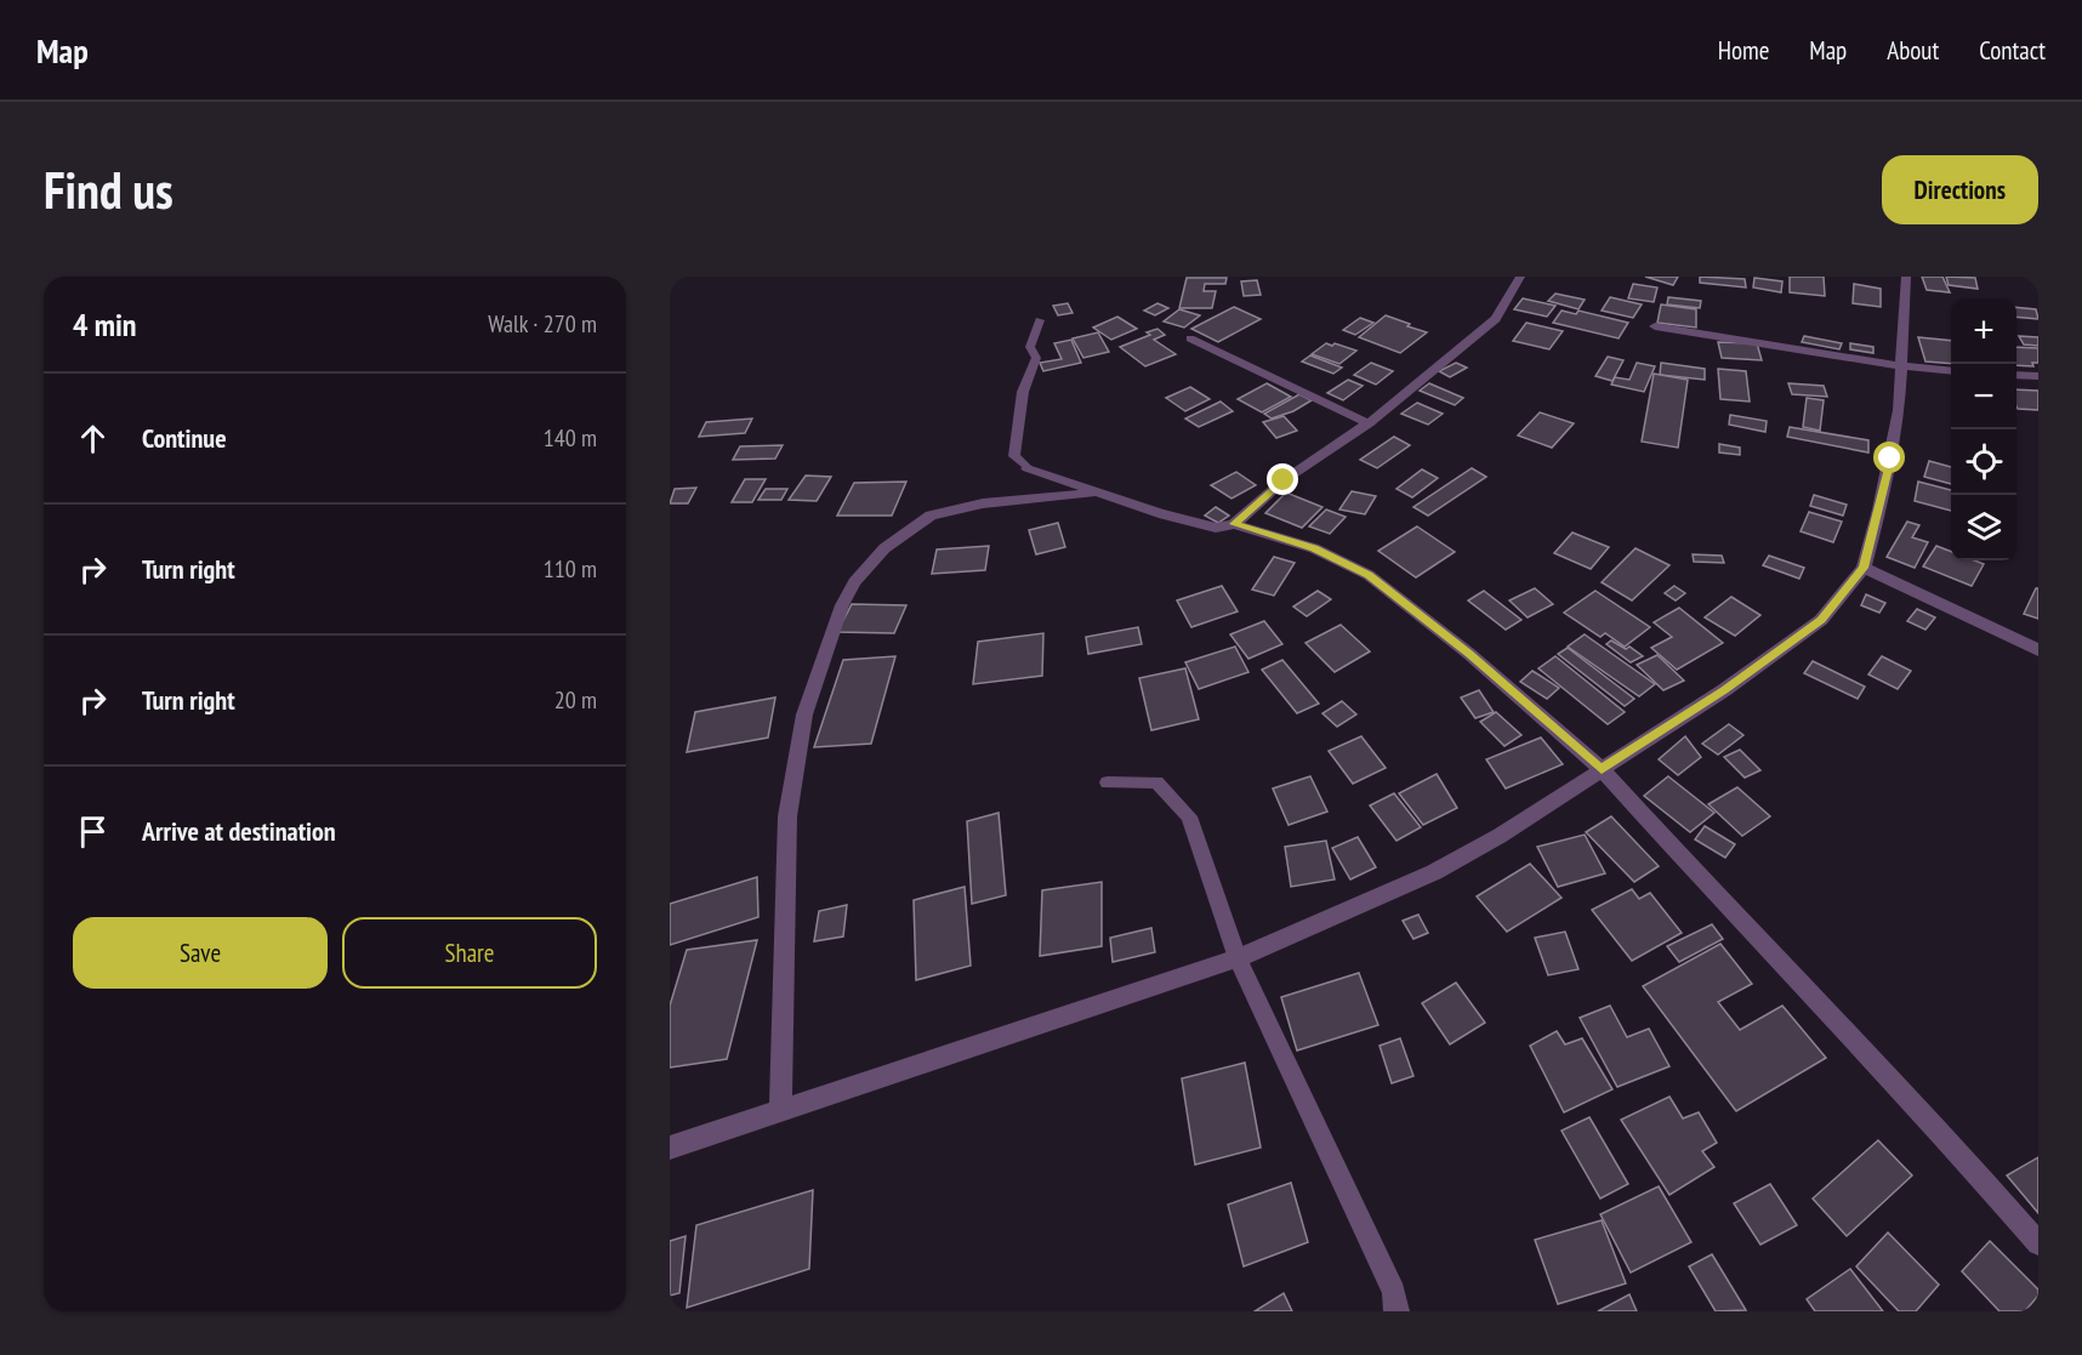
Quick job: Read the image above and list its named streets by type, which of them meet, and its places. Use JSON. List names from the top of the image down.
{
  "page": {
    "header": "Map",
    "nav": [
      "Home",
      "Map",
      "About",
      "Contact"
    ],
    "buttons": [
      "Directions",
      ["Save", "Share"]
    ],
    "title": "Find us",
    "heading": ["4 min", "Walk · 270 m"],
    "map_buttons": ["+", "−"],
    "list": [
      ["Continue", "140 m"],
      ["Turn right", "110 m"],
      ["Turn right", "20 m"],
      "Arrive at destination"
    ]
  }
}
